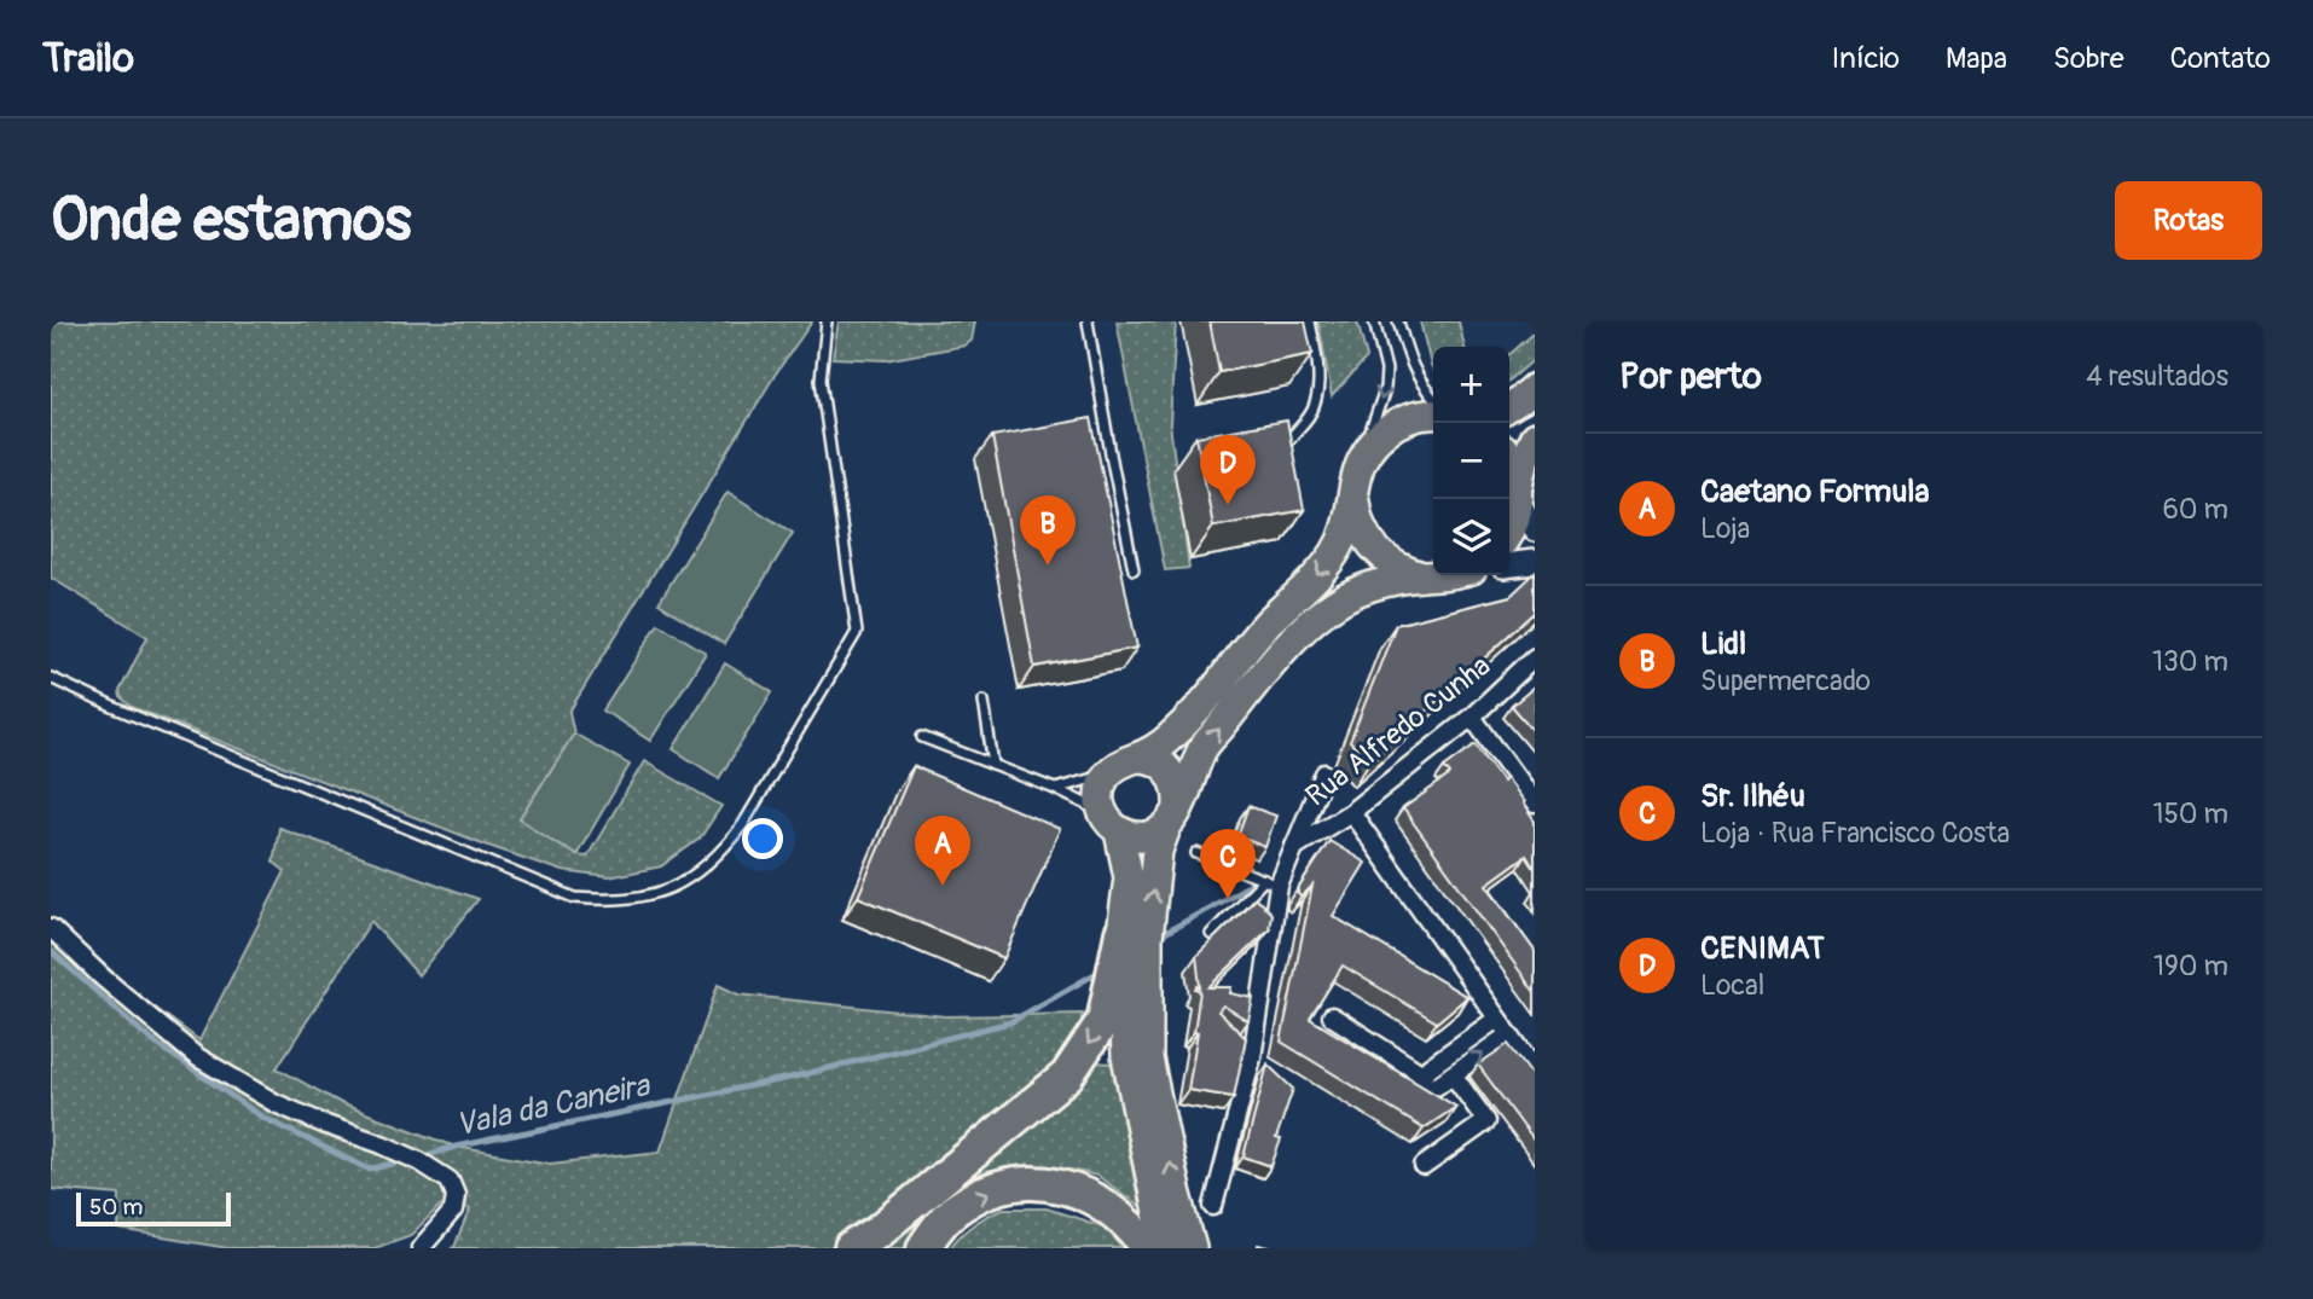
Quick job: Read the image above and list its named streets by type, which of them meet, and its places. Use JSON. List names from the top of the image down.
{
  "streets": {
    "street": ["Rua Alfredo Cunha"]
  },
  "water": ["Vala da Caneira"],
  "scale_bar": "50 m",
  "page": {
    "header": "Trailo",
    "nav": [
      "Início",
      "Mapa",
      "Sobre",
      "Contato"
    ],
    "buttons": "Rotas",
    "title": "Onde estamos",
    "heading": ["Por perto", "4 resultados"],
    "map_buttons": ["+", "−"],
    "list": [
      {
        "mark": "A",
        "name": "Caetano Formula",
        "note": "Loja",
        "value": "60 m"
      },
      {
        "mark": "B",
        "name": "Lidl",
        "note": "Supermercado",
        "value": "130 m"
      },
      {
        "mark": "C",
        "name": "Sr. Ilhéu",
        "note": "Loja · Rua Francisco Costa",
        "value": "150 m"
      },
      {
        "mark": "D",
        "name": "CENIMAT",
        "note": "Local",
        "value": "190 m"
      }
    ],
    "pins": [
      "D",
      "B",
      "A",
      "C"
    ],
    "scale": "50 m"
  }
}
